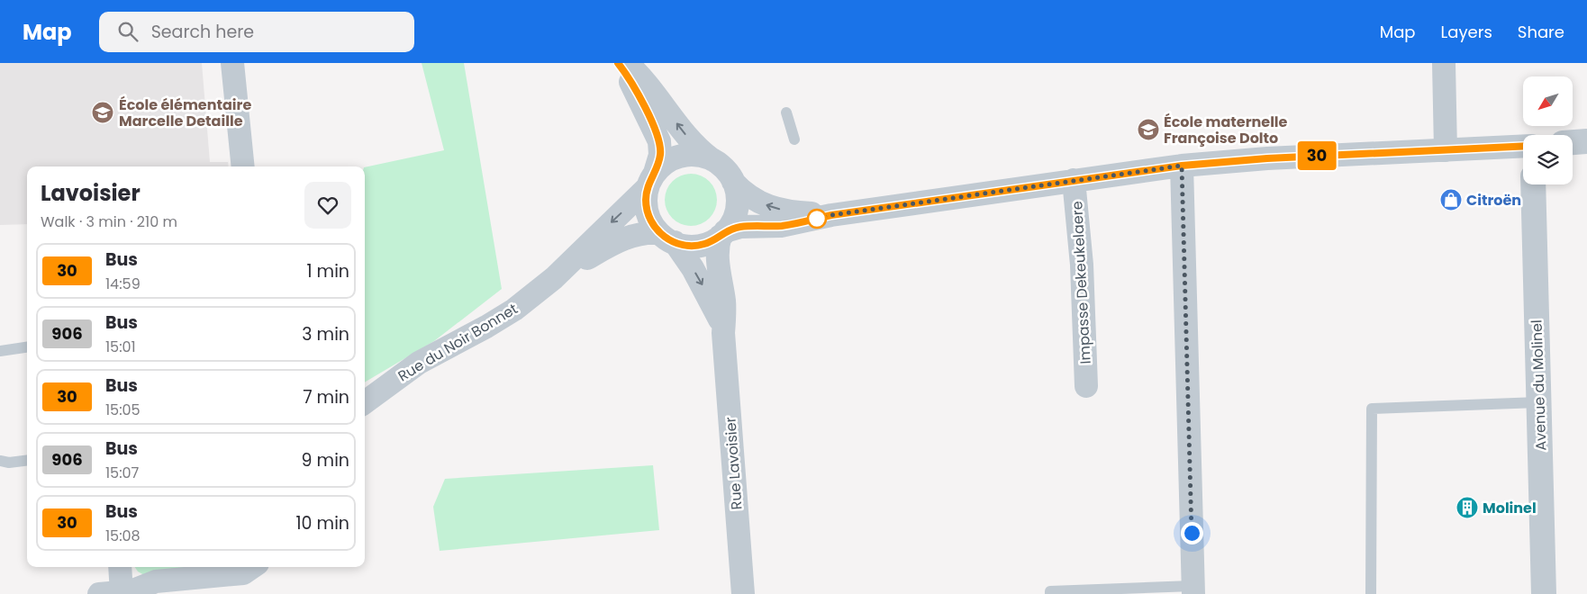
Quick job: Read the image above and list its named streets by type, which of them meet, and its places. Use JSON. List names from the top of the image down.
{
  "streets": {
    "street": [
      "Impasse Dekeukelaere",
      "Rue du Noir Bonnet",
      "Avenue du Molinel",
      "Rue Lavoisier"
    ]
  },
  "crossings": [
    ["Rue du Noir Bonnet", "Rue Lavoisier"]
  ],
  "places": {
    "school or university": ["École élémentaire Marcelle Detaille", "École maternelle Françoise Dolto"],
    "shop": ["Citroën"],
    "building": ["Molinel"]
  },
  "lines": ["bus line 30"],
  "north": "bottom left",
  "page": {
    "header": "Map",
    "search": "Search here",
    "nav": ["Map", "Layers", "Share"],
    "on_map": "30",
    "heading": ["Lavoisier", "Walk · 3 min · 210 m"],
    "list": [
      {
        "mark": "30",
        "name": "Bus",
        "note": "14:59",
        "value": "1 min"
      },
      {
        "mark": "906",
        "name": "Bus",
        "note": "15:01",
        "value": "3 min"
      },
      {
        "mark": "30",
        "name": "Bus",
        "note": "15:05",
        "value": "7 min"
      },
      {
        "mark": "906",
        "name": "Bus",
        "note": "15:07",
        "value": "9 min"
      },
      {
        "mark": "30",
        "name": "Bus",
        "note": "15:08",
        "value": "10 min"
      }
    ]
  }
}
